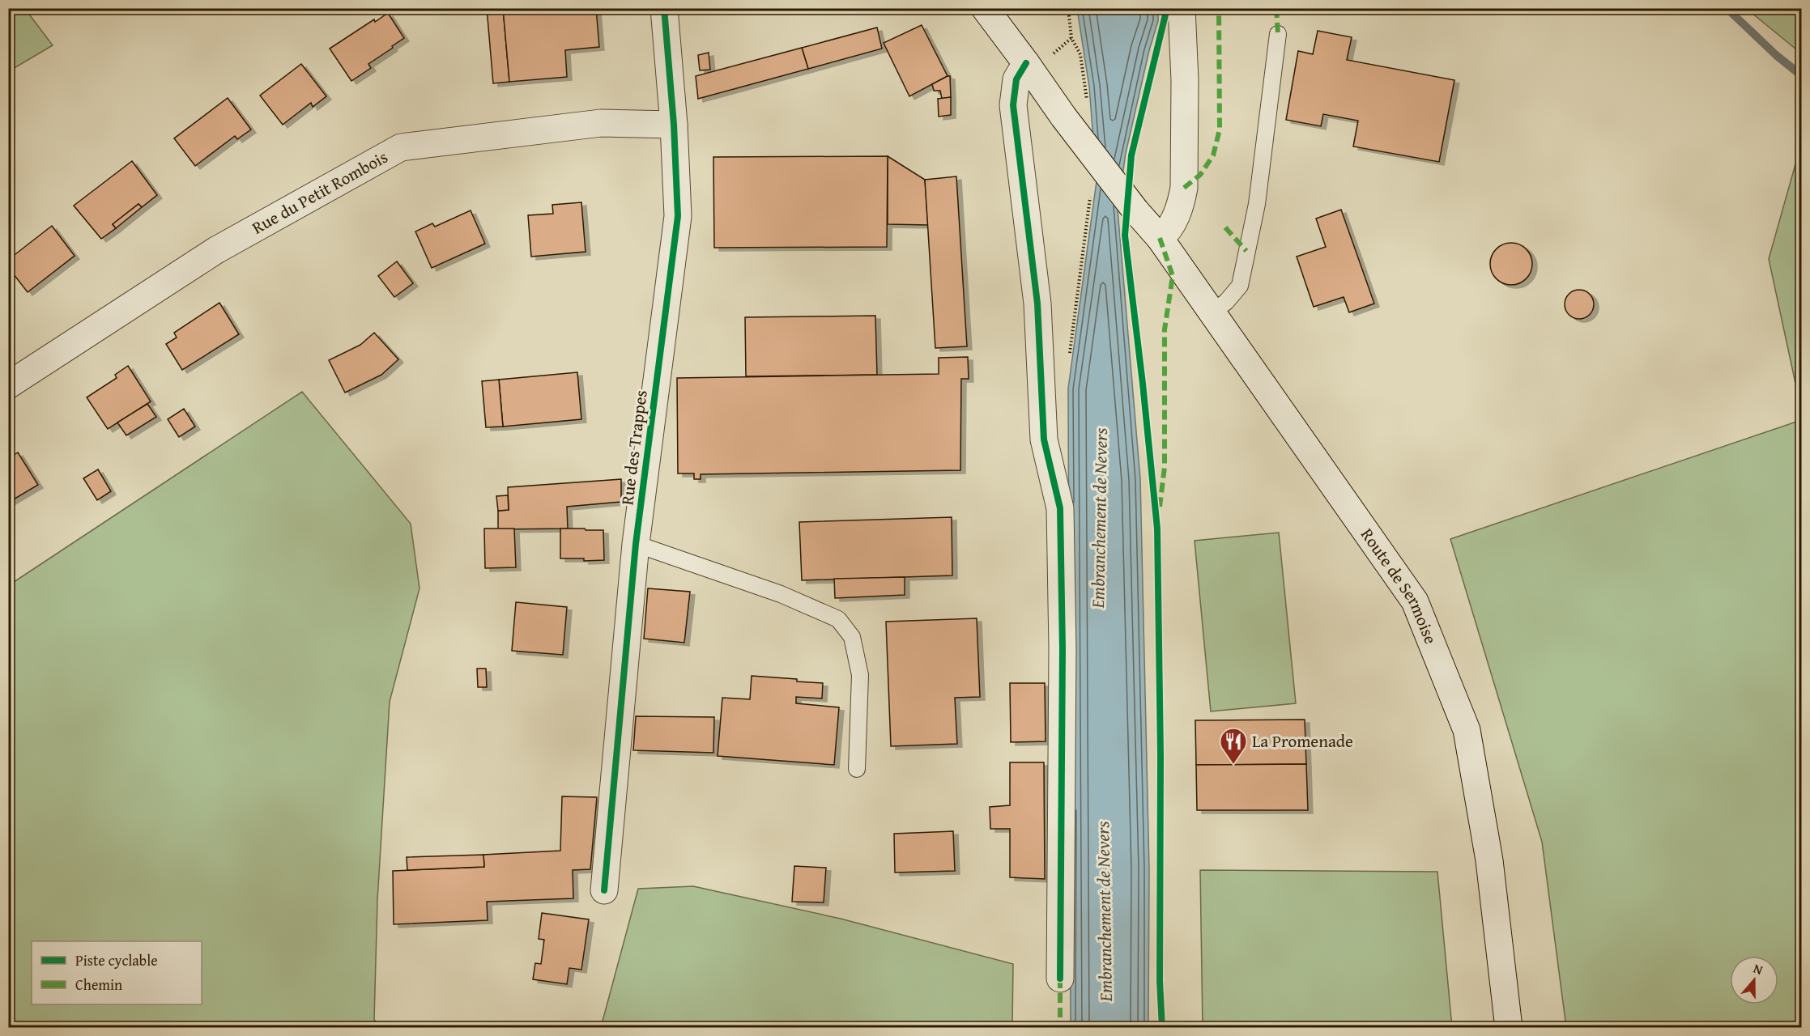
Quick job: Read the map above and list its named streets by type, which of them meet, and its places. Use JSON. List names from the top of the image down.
{
  "streets": {
    "street": ["Rue du Petit Rombois", "Rue des Trappes", "Route de Sermoise"]
  },
  "crossings": [
    ["Rue du Petit Rombois", "Rue des Trappes"]
  ],
  "water": ["Embranchement de Nevers"],
  "places": {
    "restaurant": ["La Promenade"]
  },
  "legend": ["Piste cyclable", "Chemin"],
  "north": "top"
}
